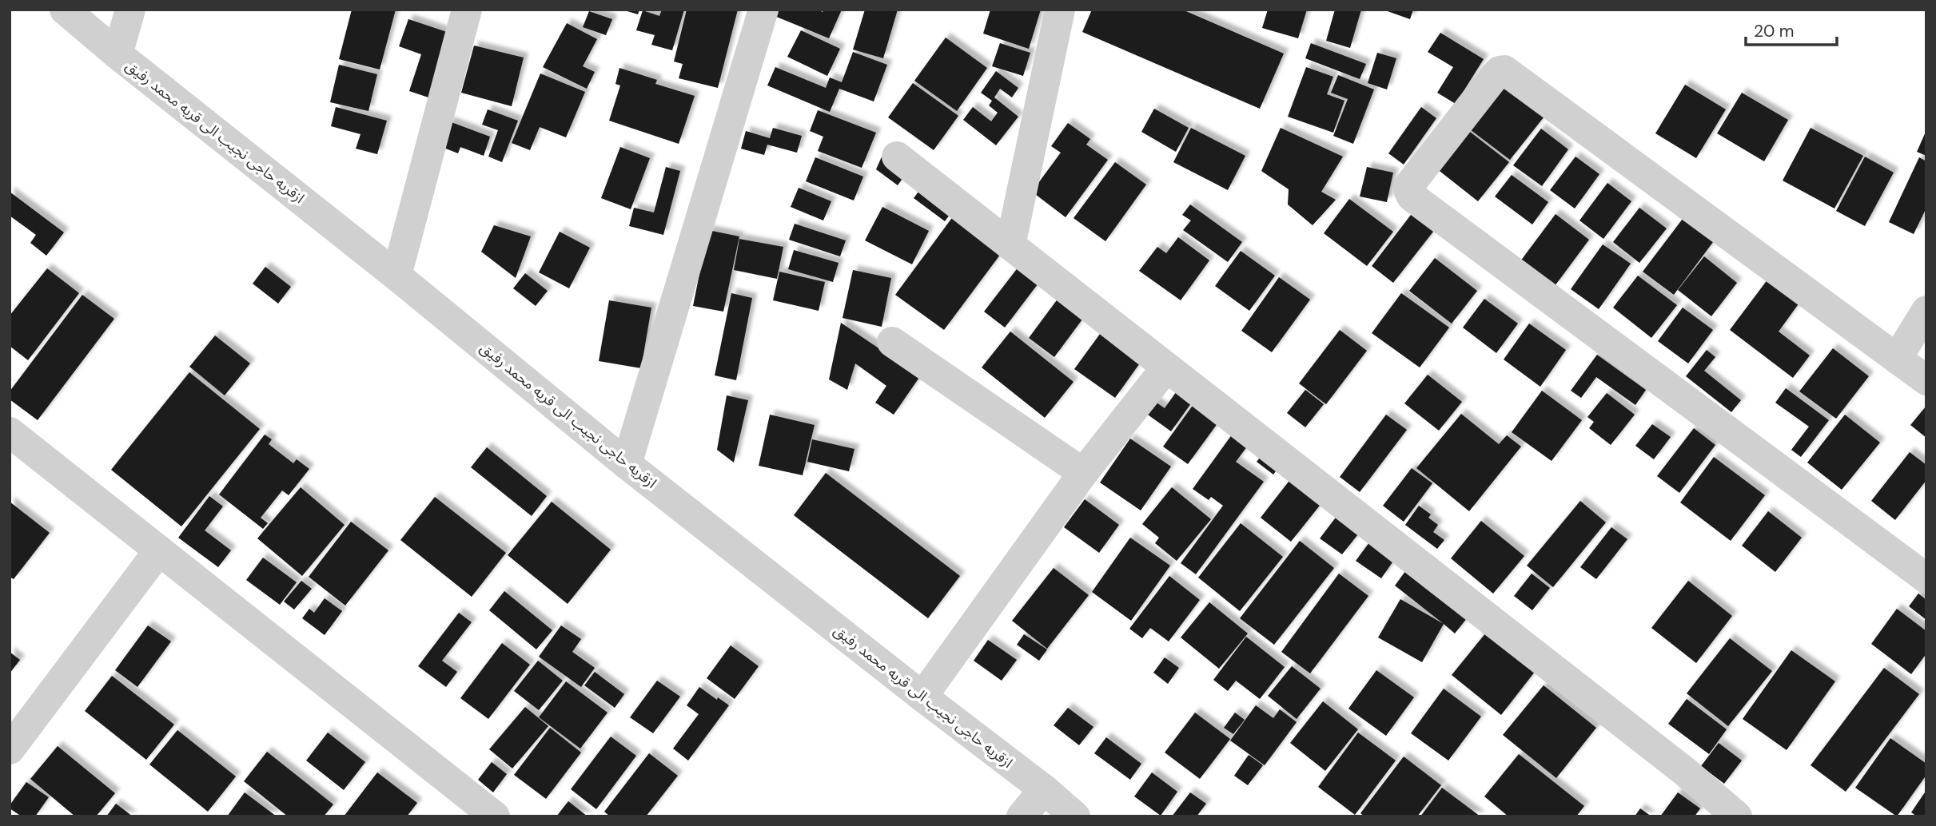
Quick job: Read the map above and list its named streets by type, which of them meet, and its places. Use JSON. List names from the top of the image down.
{
  "streets": {
    "street": ["ازقریه حاجی نجیب الی قریه محمد رفیق"]
  },
  "scale_bar": "20 m"
}
